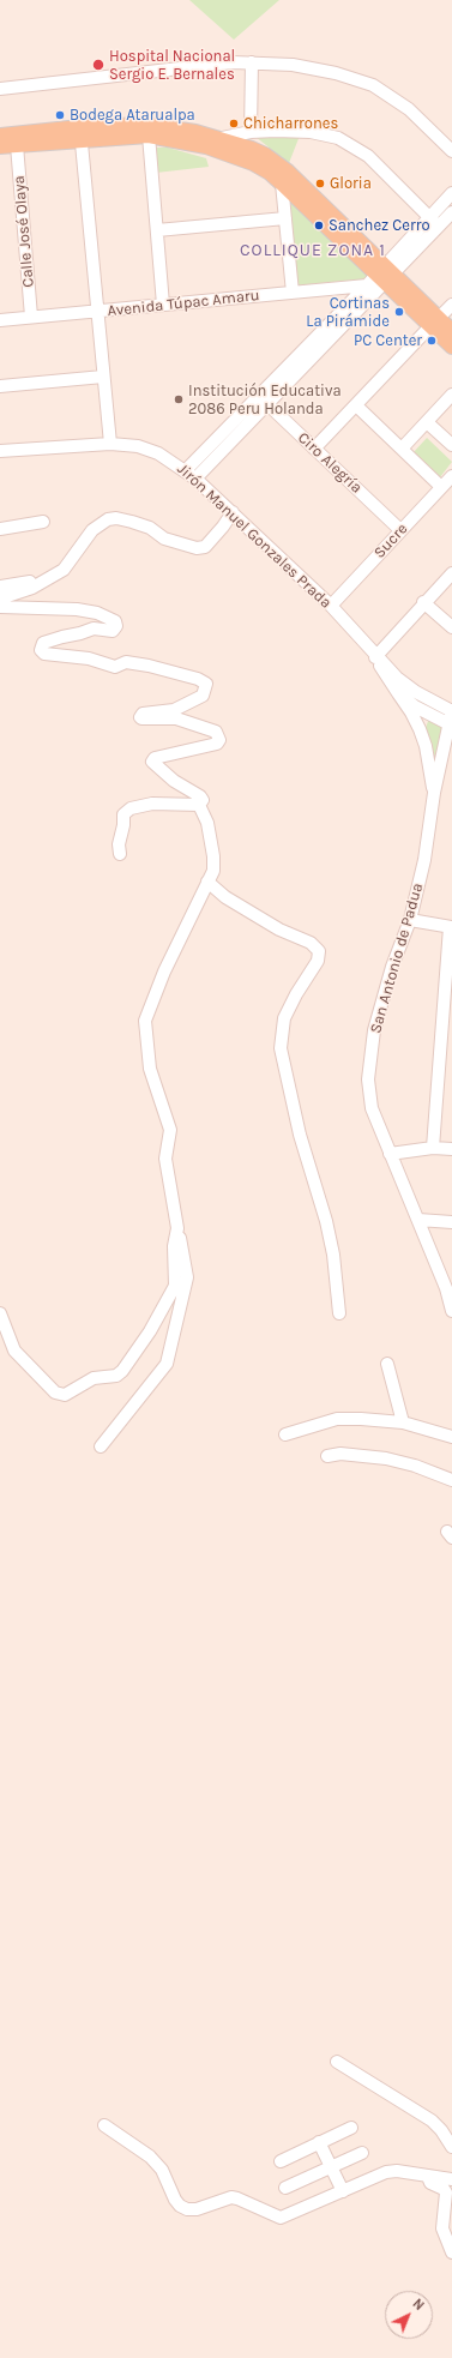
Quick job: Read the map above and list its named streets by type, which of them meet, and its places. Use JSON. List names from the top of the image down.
{
  "streets": {
    "street": [
      "Calle José Olaya",
      "Avenida Túpac Amaru",
      "Ciro Alegría",
      "Jirón Manuel Gonzales Prada",
      "Sucre",
      "San Antonio de Padua"
    ]
  },
  "crossings": [
    ["Calle José Olaya", "Avenida Túpac Amaru"],
    ["Ciro Alegría", "Sucre"],
    ["Jirón Manuel Gonzales Prada", "Sucre"],
    ["Jirón Manuel Gonzales Prada", "San Antonio de Padua"]
  ],
  "districts": ["COLLIQUE ZONA 1"],
  "places": [
    "Hospital Nacional Sergio E. Bernales",
    "Bodega Atarualpa",
    "Chicharrones",
    "Gloria",
    "Sanchez Cerro",
    "Cortinas La Pirámide",
    "PC Center",
    "Institución Educativa 2086 Peru Holanda"
  ],
  "north": "top right"
}
